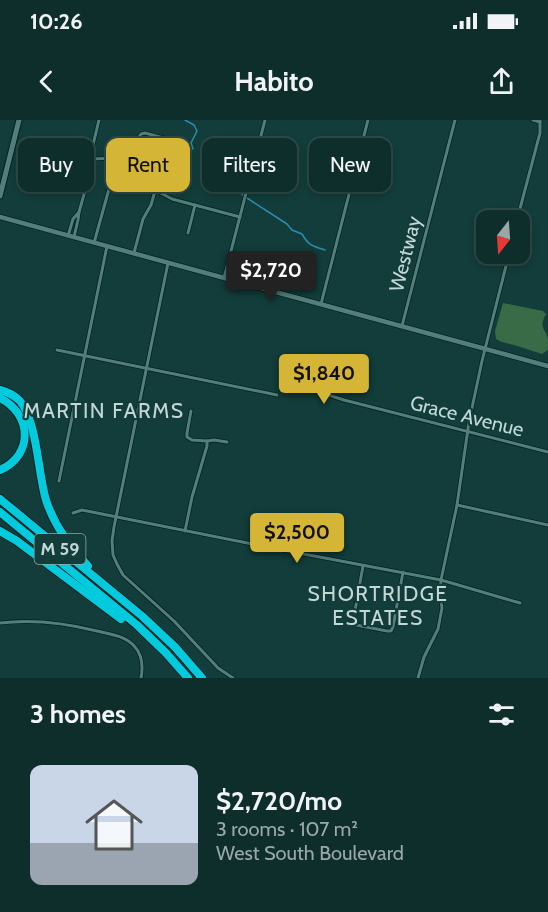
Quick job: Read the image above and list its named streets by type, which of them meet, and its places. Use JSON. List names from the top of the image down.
{
  "streets": {
    "highway": ["M 59"],
    "street": ["Westway", "Grace Avenue"]
  },
  "districts": ["MARTIN FARMS", "SHORTRIDGE ESTATES"],
  "north": "bottom",
  "page": {
    "status": "10:26",
    "header": "Habito",
    "chip": [
      "Buy",
      "Rent",
      "Filters",
      "New"
    ],
    "price": ["$2,720", "$1,840", "$2,500"],
    "heading": "3 homes",
    "list": [
      {
        "name": "$2,720/mo",
        "note": "3 rooms · 107 m² · West South Boulevard"
      }
    ]
  }
}
